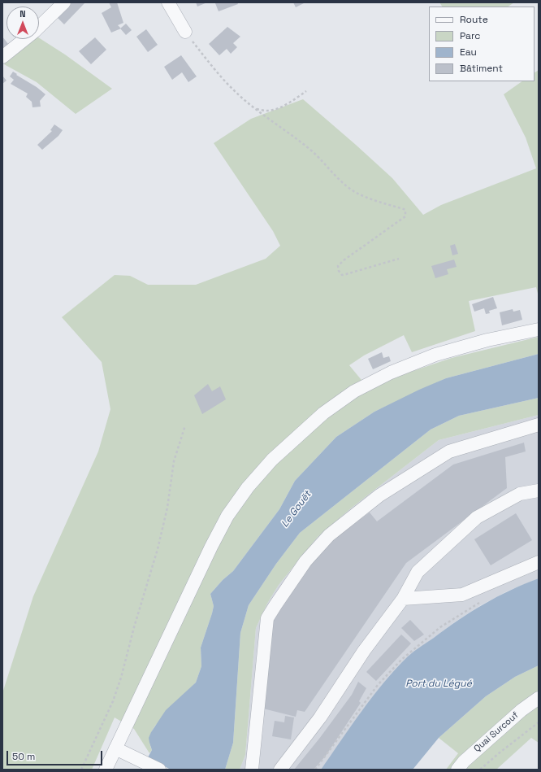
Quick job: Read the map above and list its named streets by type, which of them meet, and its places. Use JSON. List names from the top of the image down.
{
  "streets": {
    "street": ["Quai Surcouf"]
  },
  "water": ["Le Gouët", "Port du Légué"],
  "legend": [
    "Route",
    "Parc",
    "Eau",
    "Bâtiment"
  ],
  "scale_bar": "50 m",
  "north": "top"
}
